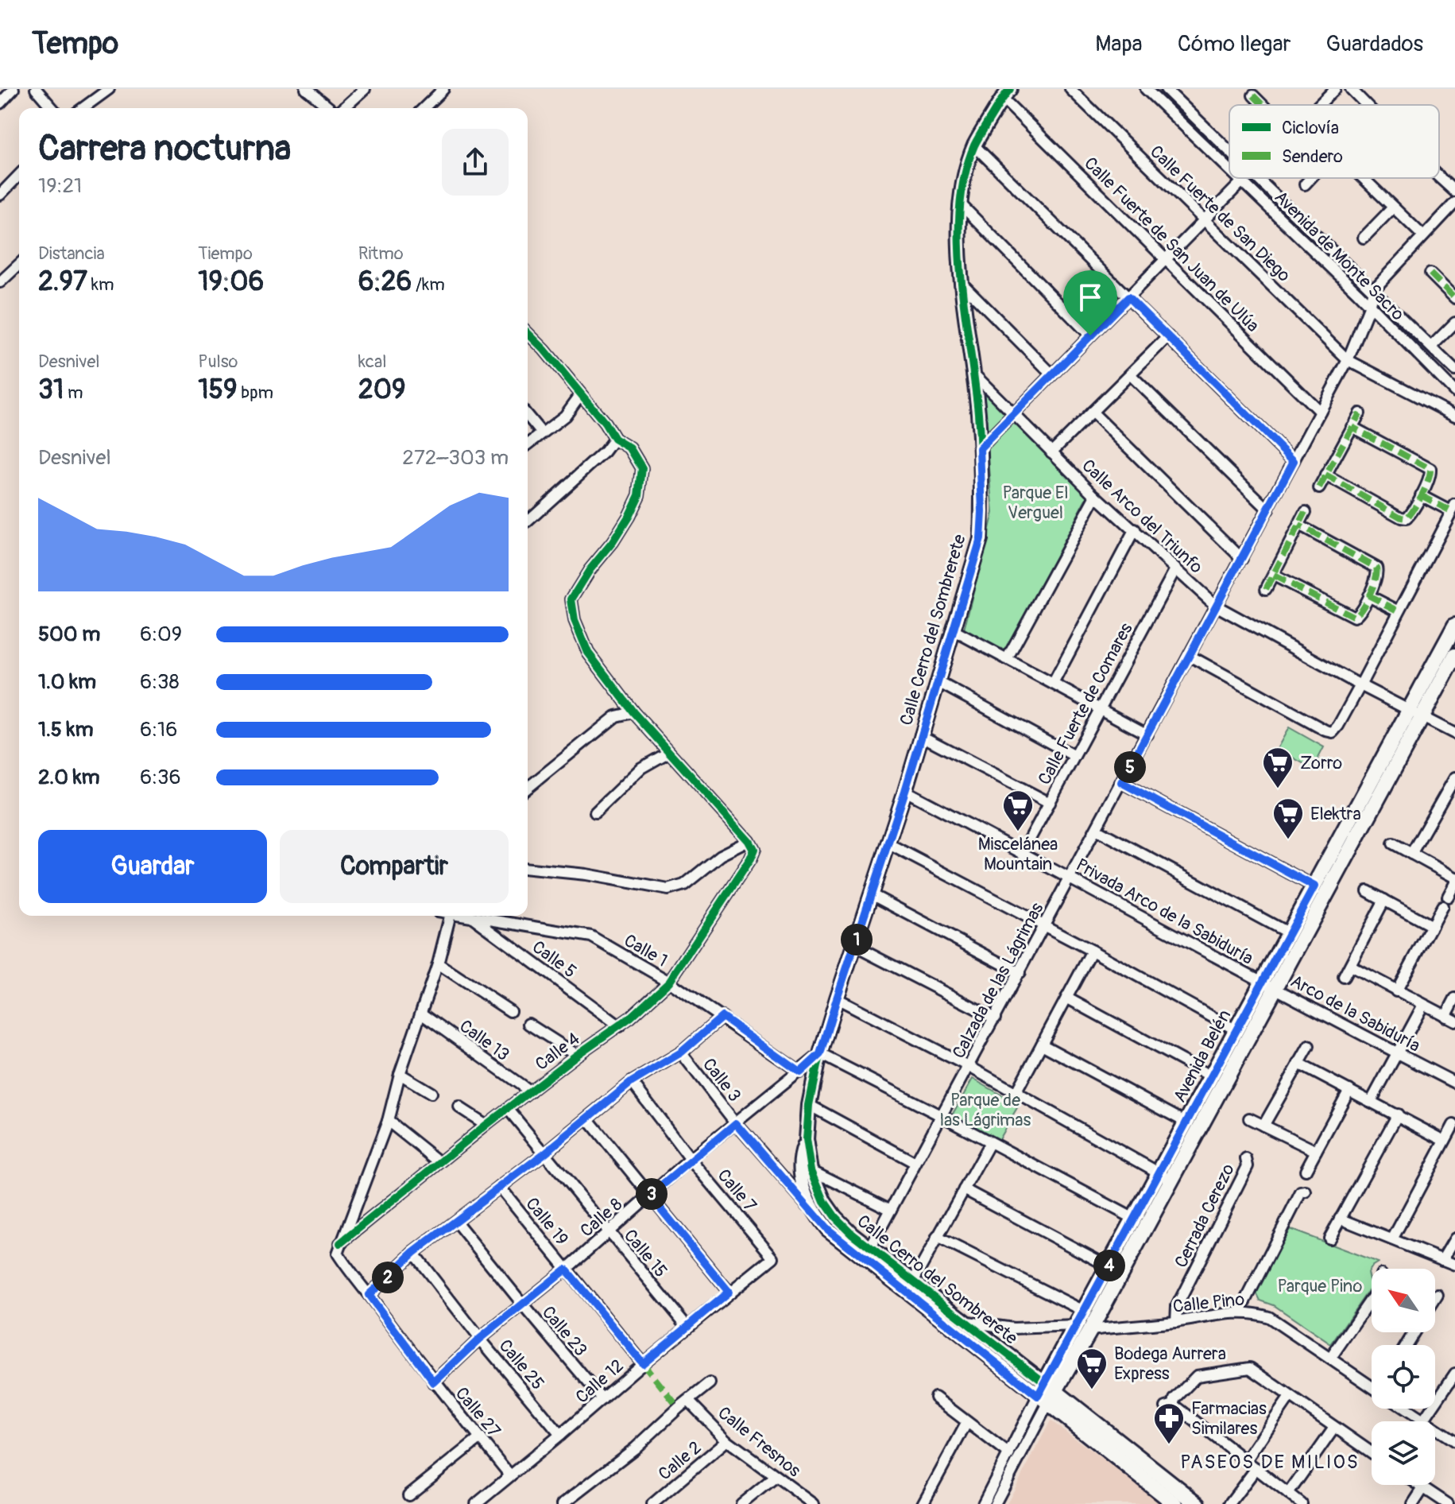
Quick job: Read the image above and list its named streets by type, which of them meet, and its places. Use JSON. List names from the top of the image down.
{
  "streets": {
    "main road": ["Calle Cerro del Sombrerete", "Avenida Belén"],
    "street": [
      "Calle Fuerte de San Diego",
      "Calle Fuerte de San Juan de Ulúa",
      "Avenida de Monte Sacro",
      "Calle Arco del Triunfo",
      "Calle Fuerte de Comares",
      "Privada Arco de la Sabiduría",
      "Calle 1",
      "Calle 5",
      "Calzada de las Lágrimas",
      "Arco de la Sabiduría",
      "Calle 13",
      "Calle 4",
      "Calle 3",
      "Calle 7",
      "Cerrada Cerezo",
      "Calle 8",
      "Calle 19",
      "Calle 15",
      "Calle Pino",
      "Calle 23",
      "Calle 25",
      "Calle 12",
      "Calle 27",
      "Calle Fresnos",
      "Calle 2"
    ]
  },
  "crossings": [
    ["Calle Fuerte de San Diego", "Calzada de las Lágrimas"],
    ["Calle Fuerte de San Juan de Ulúa", "Calle Cerro del Sombrerete"],
    ["Calle Fuerte de San Juan de Ulúa", "Calzada de las Lágrimas"],
    ["Avenida de Monte Sacro", "Calzada de las Lágrimas"],
    ["Calle Arco del Triunfo", "Calle Cerro del Sombrerete"],
    ["Calle Arco del Triunfo", "Calle Fuerte de Comares"],
    ["Calle Arco del Triunfo", "Calzada de las Lágrimas"],
    ["Calle Arco del Triunfo", "Avenida Belén"],
    ["Calle Cerro del Sombrerete", "Privada Arco de la Sabiduría"],
    ["Calle Cerro del Sombrerete", "Calzada de las Lágrimas"],
    ["Calle Cerro del Sombrerete", "Avenida Belén"],
    ["Calle Cerro del Sombrerete", "Calle 3"],
    ["Calle Cerro del Sombrerete", "Calle 8"],
    ["Calle Cerro del Sombrerete", "Calle Pino"],
    ["Calle Fuerte de Comares", "Privada Arco de la Sabiduría"],
    ["Privada Arco de la Sabiduría", "Calzada de las Lágrimas"],
    ["Privada Arco de la Sabiduría", "Arco de la Sabiduría"],
    ["Privada Arco de la Sabiduría", "Avenida Belén"],
    ["Calle 1", "Calle 5"],
    ["Calle 1", "Calle 4"],
    ["Calle 1", "Calle 8"],
    ["Calle 5", "Calle 4"],
    ["Arco de la Sabiduría", "Avenida Belén"],
    ["Calle 13", "Calle 4"],
    ["Calle 4", "Calle 15"],
    ["Calle 4", "Calle 27"],
    ["Avenida Belén", "Calle Pino"],
    ["Calle 3", "Calle 8"],
    ["Calle 7", "Calle 8"],
    ["Calle 7", "Calle 12"],
    ["Cerrada Cerezo", "Calle Pino"],
    ["Calle 8", "Calle 19"],
    ["Calle 8", "Calle 15"],
    ["Calle 8", "Calle 23"],
    ["Calle 8", "Calle 25"],
    ["Calle 8", "Calle 27"],
    ["Calle 19", "Calle 12"],
    ["Calle 15", "Calle 12"],
    ["Calle 23", "Calle 12"],
    ["Calle 25", "Calle 12"],
    ["Calle 12", "Calle 27"],
    ["Calle Fresnos", "Calle 2"]
  ],
  "districts": ["PASEOS DE MILIOS"],
  "parks": ["Parque El Verguel", "Parque de las Lágrimas", "Parque Pino"],
  "places": {
    "supermarket": [
      "Zorro",
      "Miscelánea Mountain",
      "Elektra",
      "Bodega Aurrera Express"
    ],
    "pharmacy": ["Farmacias Similares"]
  },
  "legend": ["Ciclovía", "Sendero"],
  "north": "top left",
  "page": {
    "header": "Tempo",
    "nav": ["Mapa", "Cómo llegar", "Guardados"],
    "heading": ["Carrera nocturna", "19:21"],
    "stats": [
      ["Distancia", "2.97 km"],
      ["Tiempo", "19:06"],
      ["Ritmo", "6:26 /km"],
      ["Desnivel", "31 m"],
      ["Pulso", "159 bpm"],
      ["kcal", "209"]
    ],
    "chart": ["Desnivel", "272–303 m"],
    "list": [
      {
        "name": "500 m",
        "note": "6:09"
      },
      {
        "name": "1.0 km",
        "note": "6:38"
      },
      {
        "name": "1.5 km",
        "note": "6:16"
      },
      {
        "name": "2.0 km",
        "note": "6:36"
      }
    ],
    "pins": [
      "5",
      "1",
      "3",
      "4",
      "2"
    ],
    "buttons": ["Guardar", "Compartir"]
  }
}
